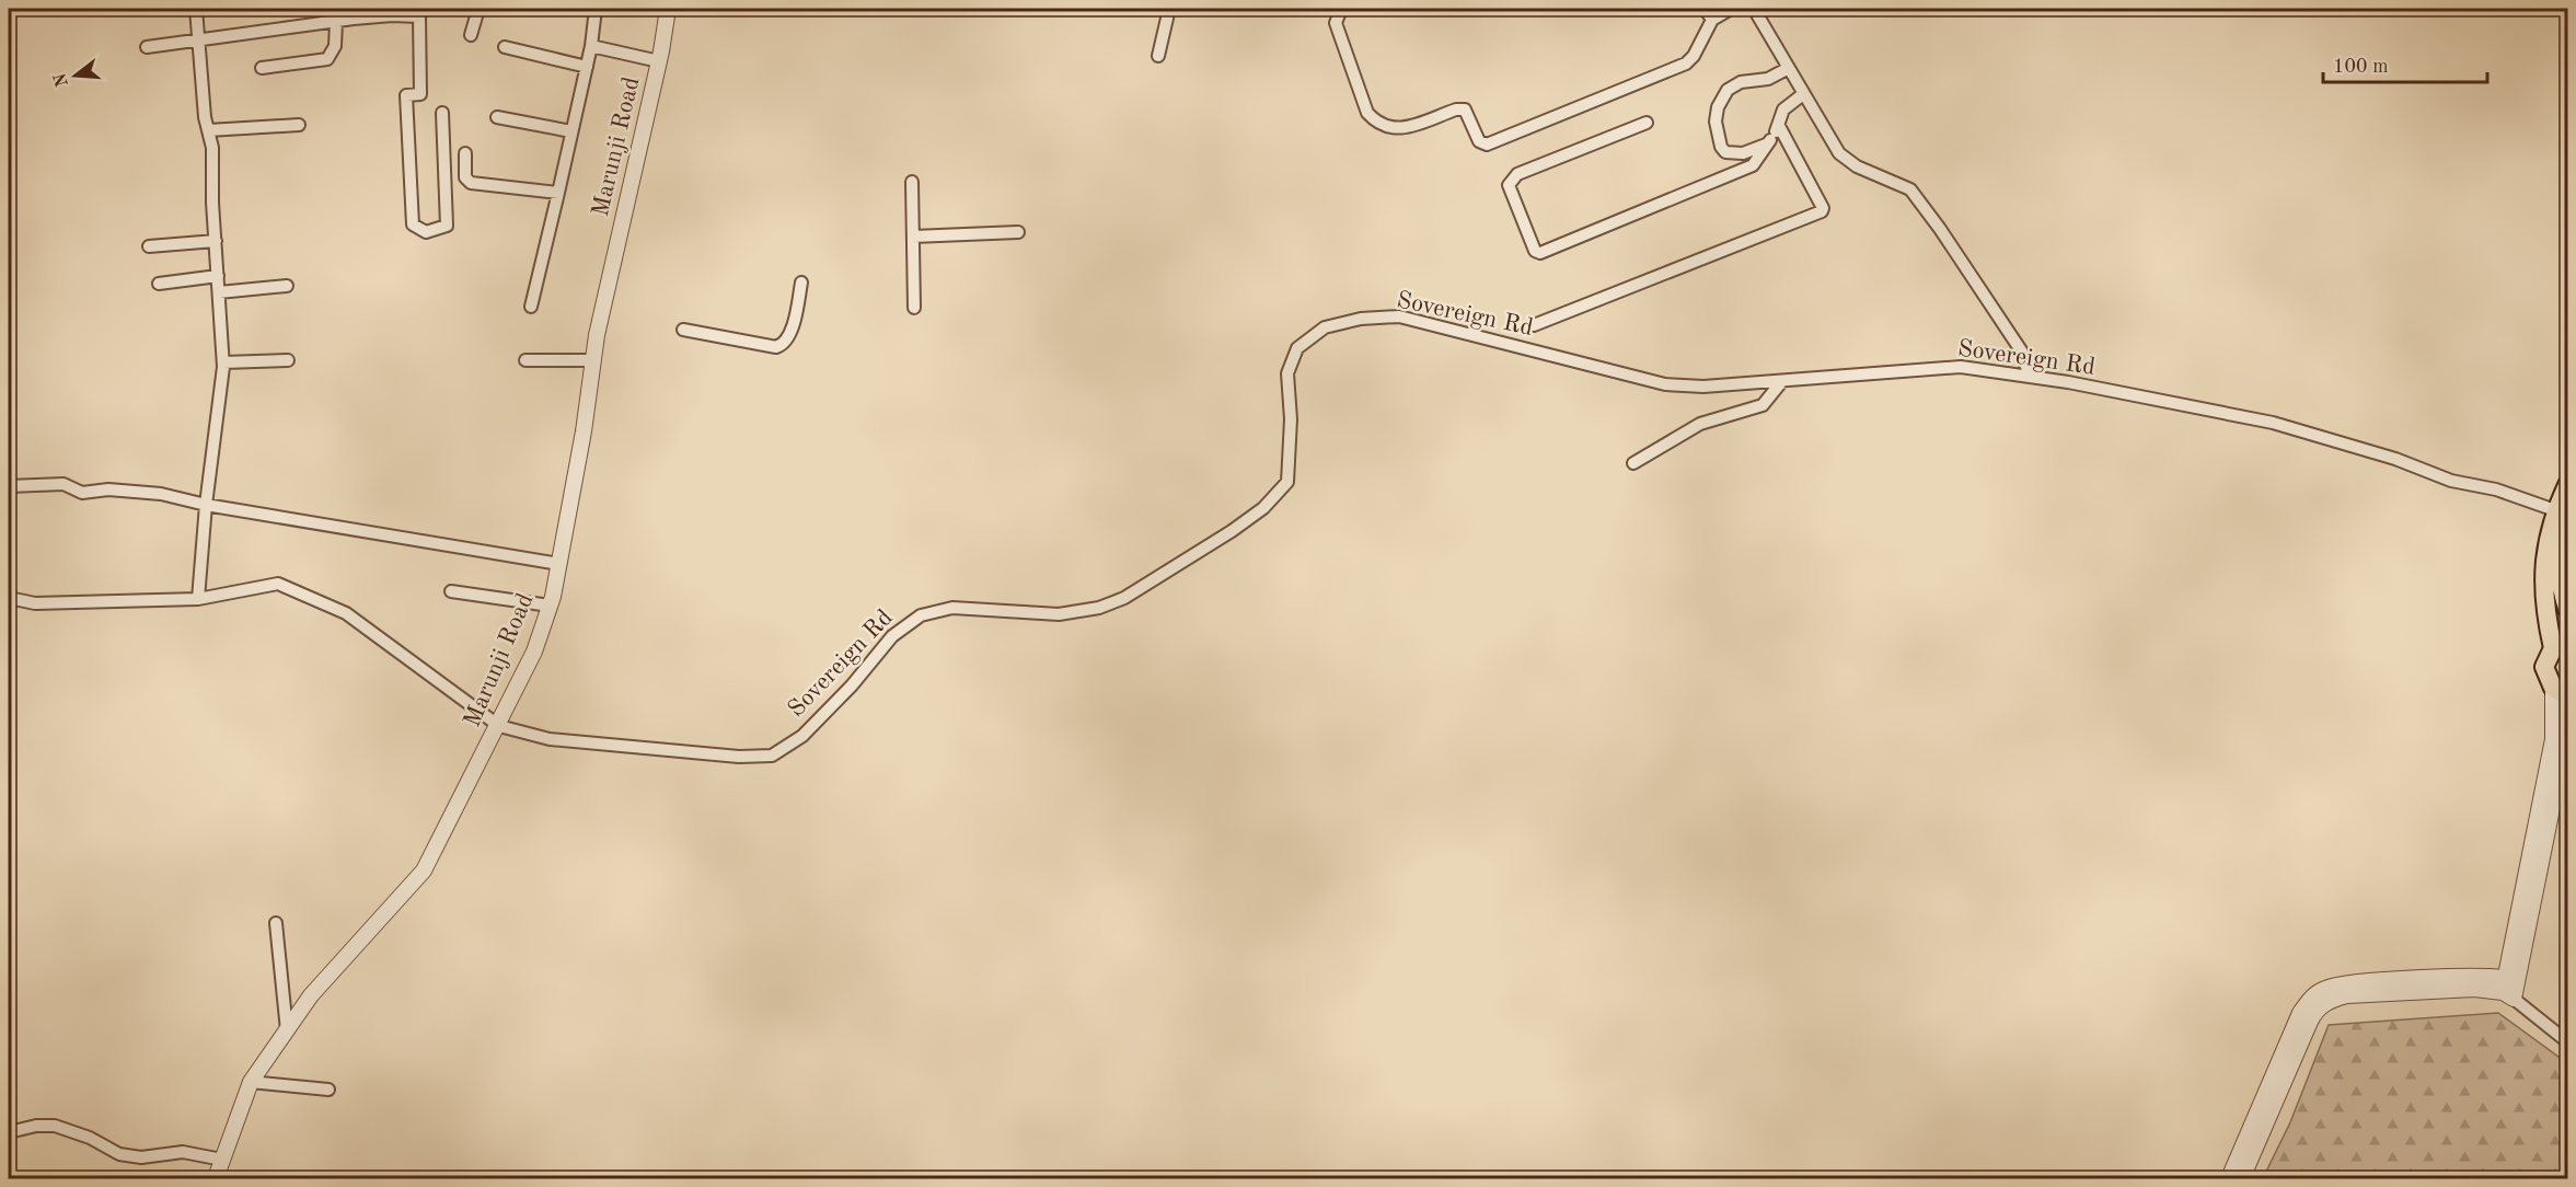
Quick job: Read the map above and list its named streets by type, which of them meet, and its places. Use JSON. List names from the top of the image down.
{
  "streets": {
    "street": ["Marunji Road", "Sovereign Rd"]
  },
  "crossings": [
    ["Marunji Road", "Sovereign Rd"]
  ],
  "scale_bar": "100 m",
  "north": "left"
}
